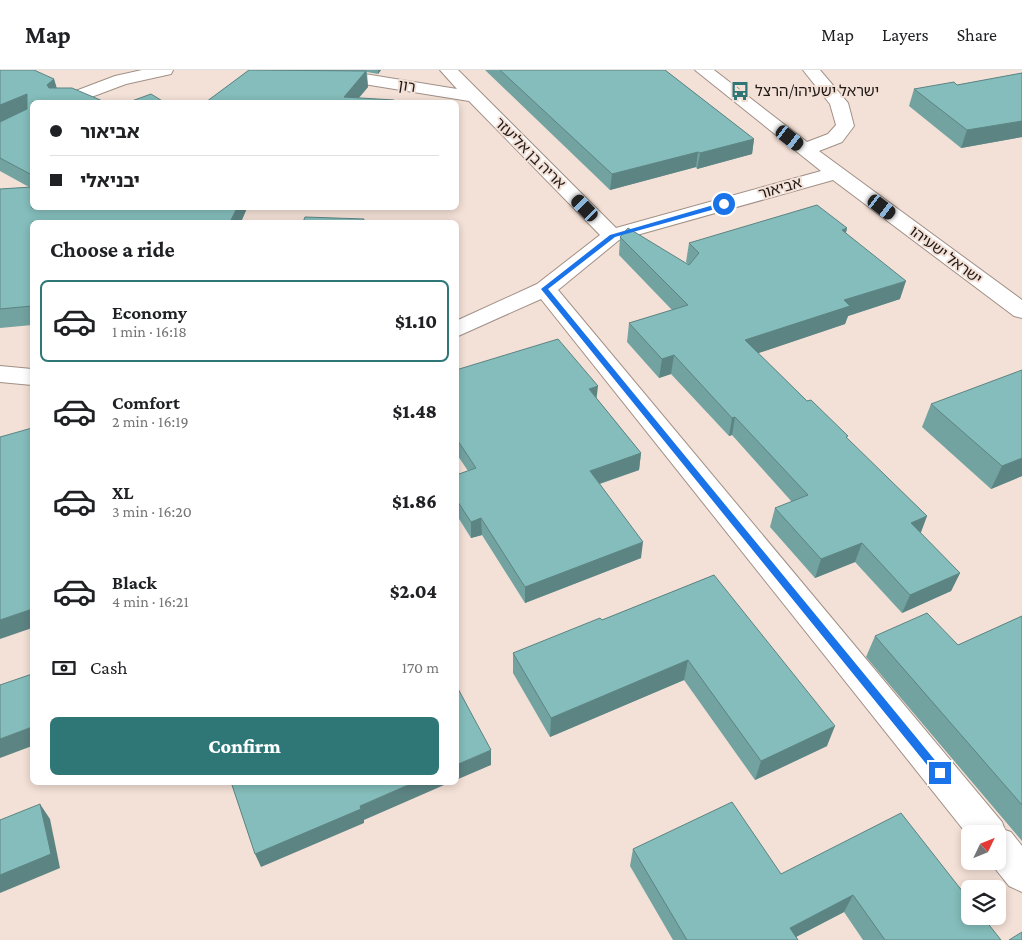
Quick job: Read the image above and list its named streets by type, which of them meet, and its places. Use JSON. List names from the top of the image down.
{
  "streets": {
    "street": [
      "רון",
      "אריה בן אליעזר",
      "אביאור",
      "ישראל ישעיהו"
    ]
  },
  "crossings": [
    ["רון", "אריה בן אליעזר"],
    ["אריה בן אליעזר", "אביאור"],
    ["אביאור", "ישראל ישעיהו"]
  ],
  "places": {
    "bus stop": ["ישראל ישעיהו/הרצל"]
  },
  "north": "top right",
  "page": {
    "header": "Map",
    "nav": ["Map", "Layers", "Share"],
    "banner": ["אביאור", "יבניאלי"],
    "heading": "Choose a ride",
    "list": [
      {
        "name": "Economy",
        "note": "1 min · 16:18",
        "value": "$1.10"
      },
      {
        "name": "Comfort",
        "note": "2 min · 16:19",
        "value": "$1.48"
      },
      {
        "name": "XL",
        "note": "3 min · 16:20",
        "value": "$1.86"
      },
      {
        "name": "Black",
        "note": "4 min · 16:21",
        "value": "$2.04"
      }
    ],
    "pay": ["Cash", "170 m"],
    "buttons": "Confirm"
  }
}
